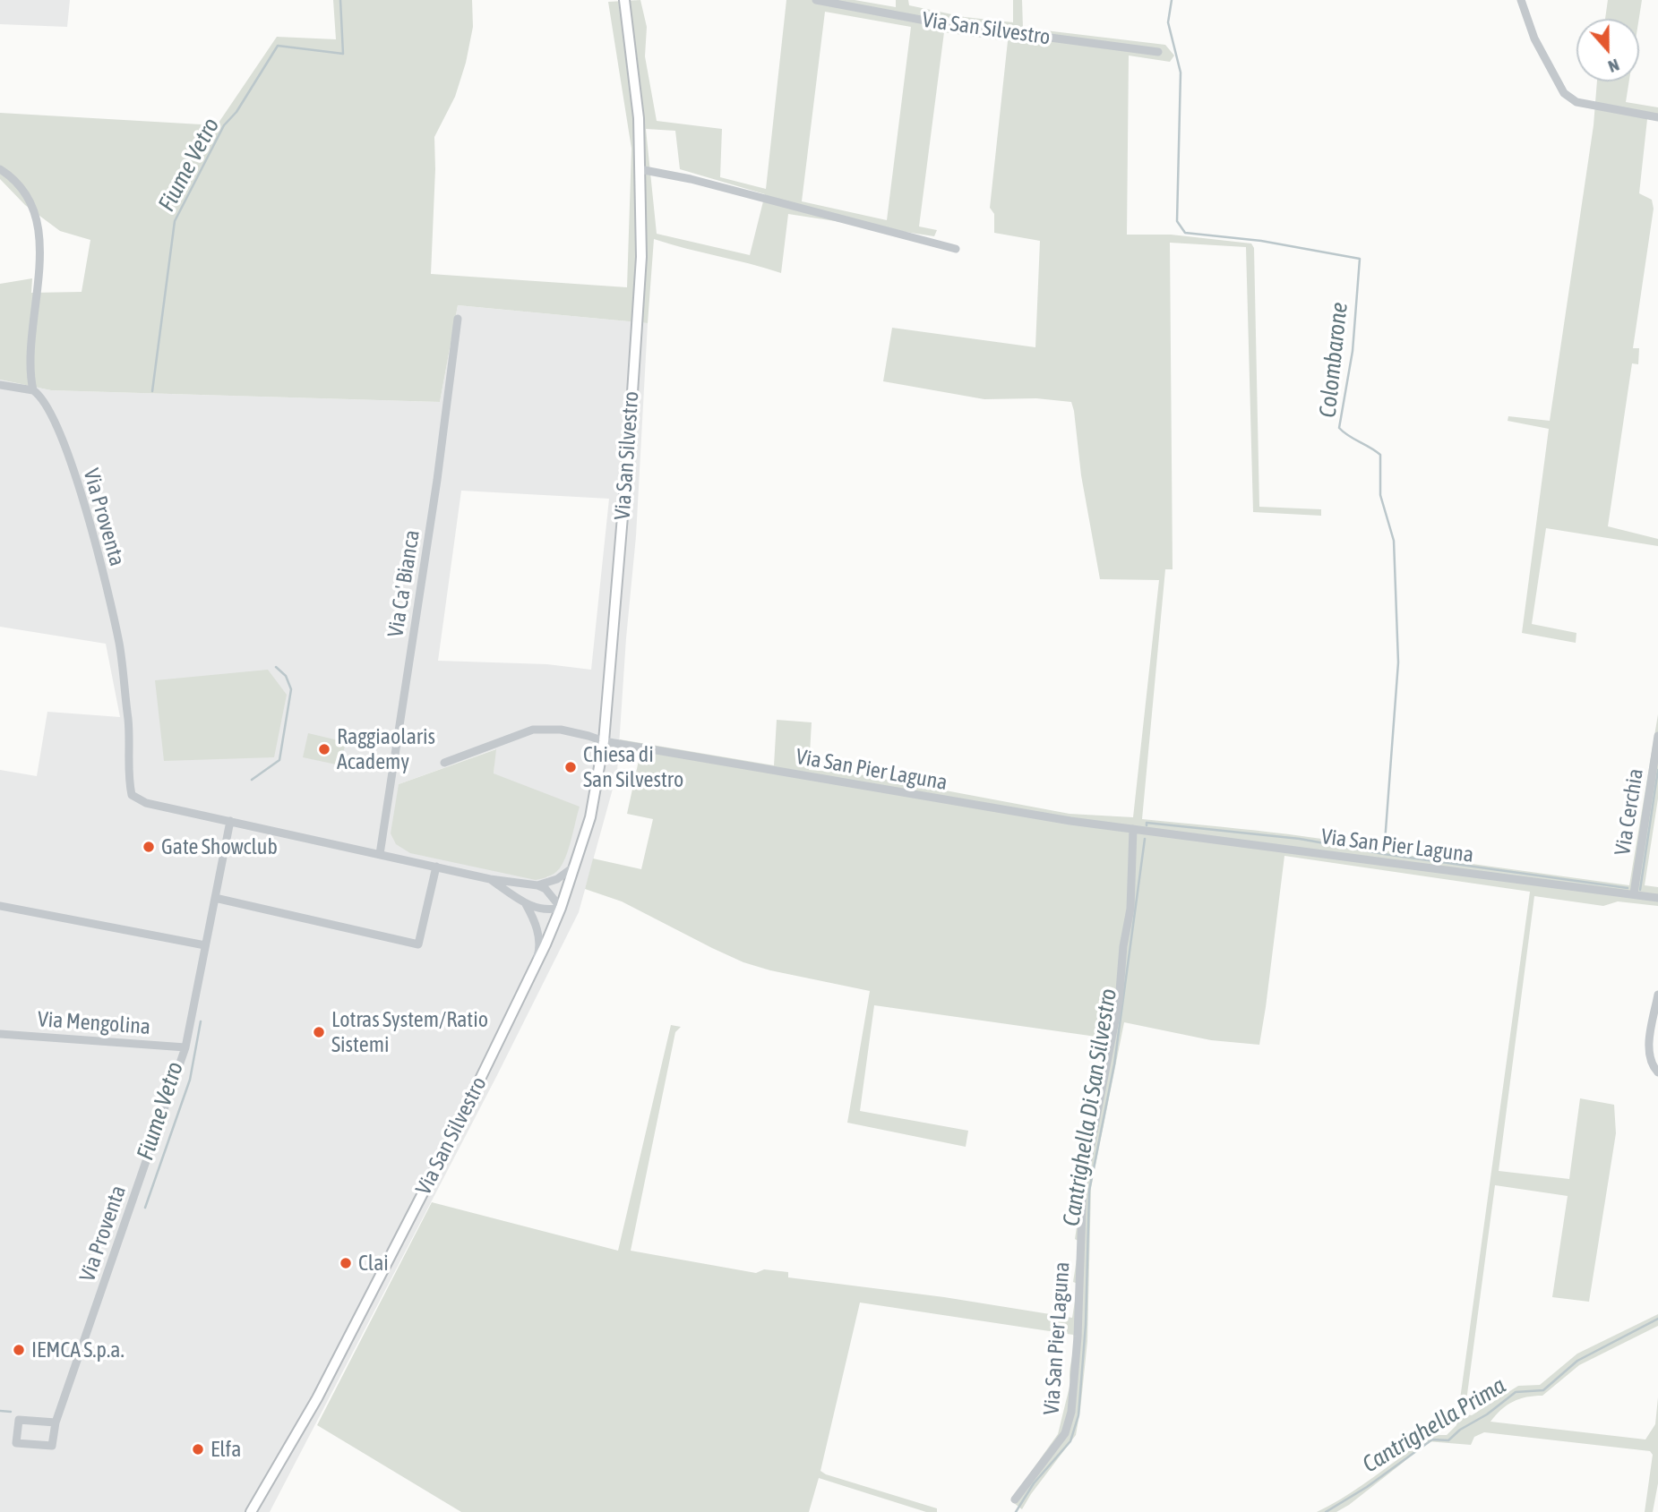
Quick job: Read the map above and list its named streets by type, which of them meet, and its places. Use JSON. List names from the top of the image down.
{
  "streets": {
    "main road": ["Via San Silvestro"],
    "street": [
      "Via Proventa",
      "Via Ca' Bianca",
      "Via San Pier Laguna",
      "Via Cerchia",
      "Via Mengolina"
    ]
  },
  "crossings": [
    ["Via San Silvestro", "Via Proventa"],
    ["Via San Silvestro", "Via San Pier Laguna"],
    ["Via Proventa", "Via Ca' Bianca"],
    ["Via Proventa", "Via Mengolina"],
    ["Via San Pier Laguna", "Via Cerchia"]
  ],
  "water": [
    "Fiume Vetro",
    "Colombarone",
    "Cantrighella Di San Silvestro",
    "Cantrighella Prima"
  ],
  "places": [
    "Raggiaolaris Academy",
    "Chiesa di San Silvestro",
    "Gate Showclub",
    "Lotras System/Ratio Sistemi",
    "Clai",
    "IEMCA S.p.a.",
    "Elfa"
  ],
  "north": "bottom"
}
